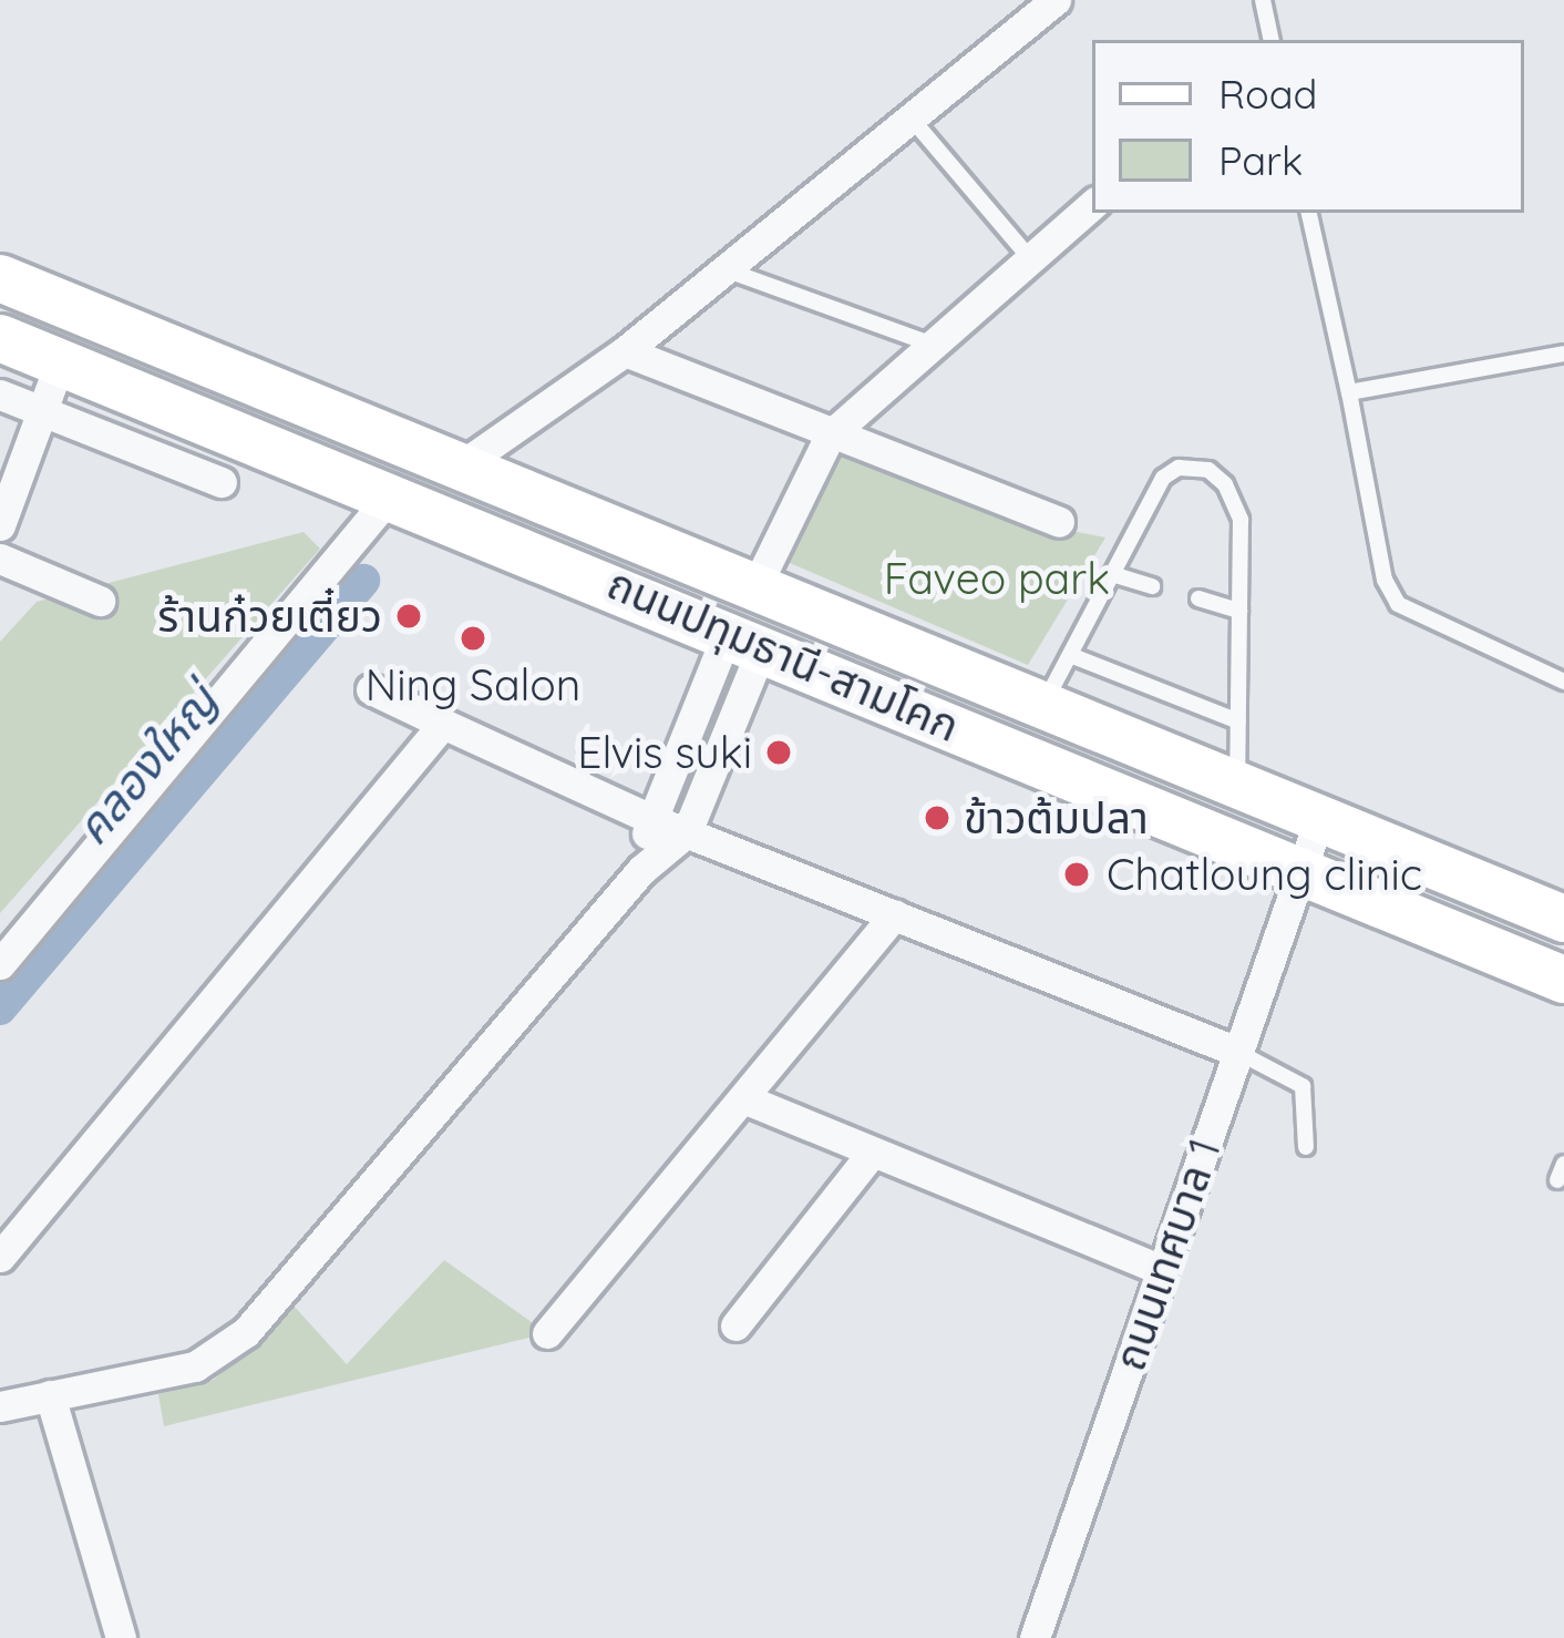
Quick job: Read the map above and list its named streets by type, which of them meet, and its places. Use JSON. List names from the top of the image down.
{
  "streets": {
    "main road": ["ถนนปทุมธานี-สามโคก"],
    "street": ["ถนนเทศบาล 1"]
  },
  "crossings": [
    ["ถนนปทุมธานี-สามโคก", "ถนนเทศบาล 1"]
  ],
  "water": ["คลองใหญ่"],
  "parks": ["Faveo park"],
  "places": [
    "ร้านก๋วยเตี๋ยว",
    "Ning Salon",
    "Elvis suki",
    "ข้าวต้มปลา",
    "Chatloung clinic"
  ],
  "legend": ["Road", "Park"]
}
